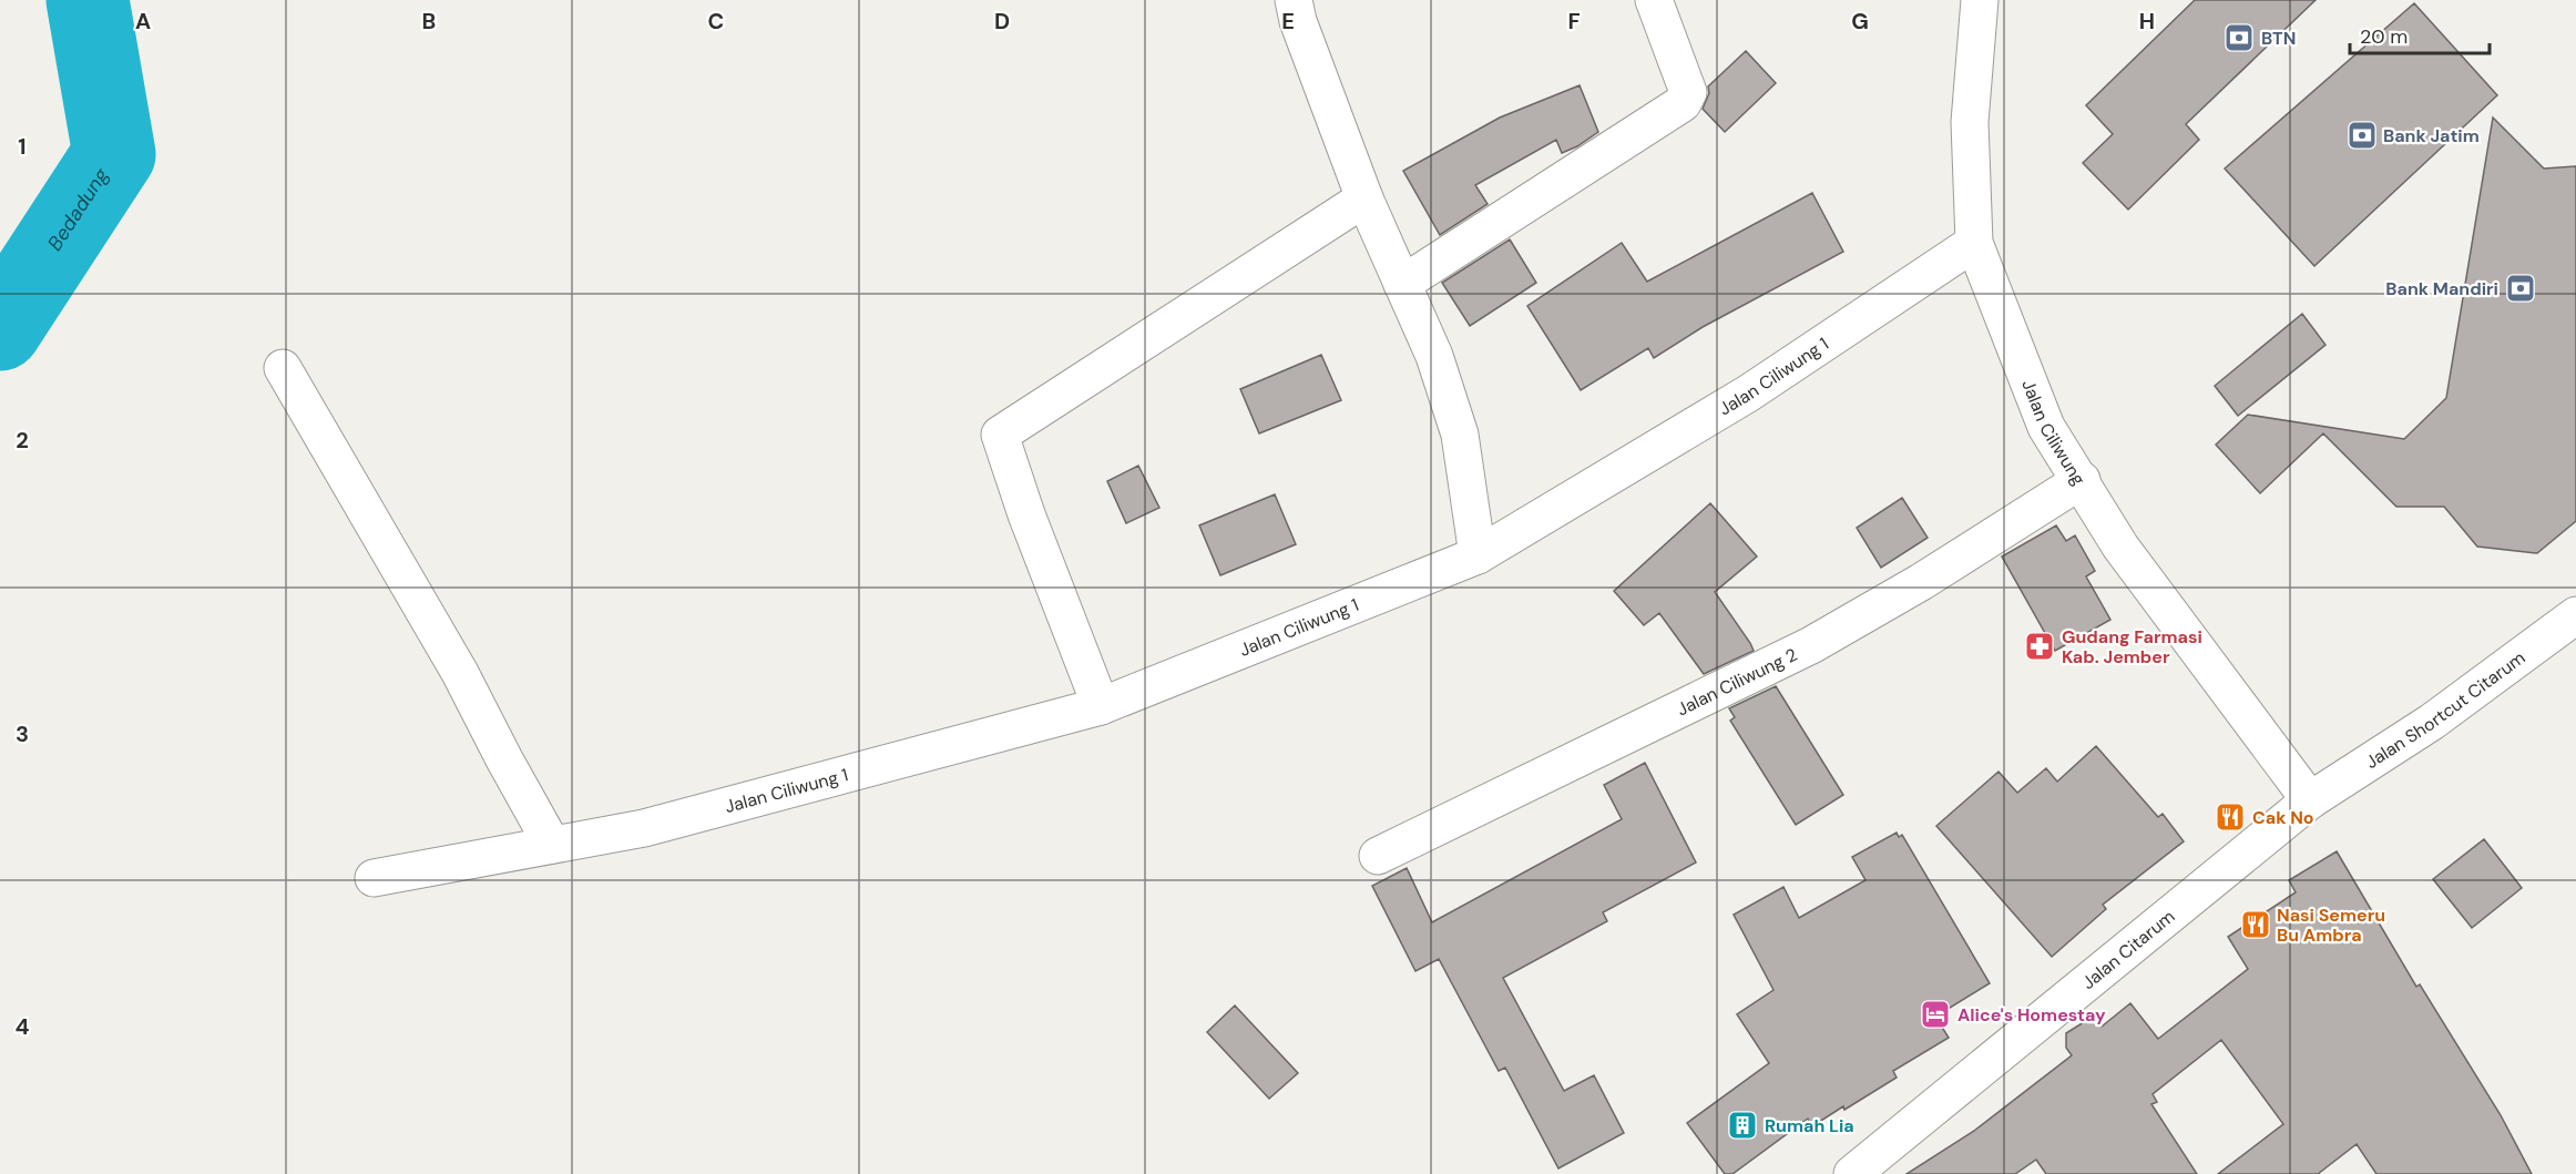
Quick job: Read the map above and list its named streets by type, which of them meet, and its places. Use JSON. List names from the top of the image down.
{
  "streets": {
    "street": [
      "Jalan Ciliwung 1",
      "Jalan Ciliwung",
      "Jalan Ciliwung 2",
      "Jalan Shortcut Citarum",
      "Jalan Citarum"
    ]
  },
  "crossings": [
    ["Jalan Ciliwung 1", "Jalan Ciliwung"],
    ["Jalan Ciliwung", "Jalan Ciliwung 2"],
    ["Jalan Ciliwung", "Jalan Shortcut Citarum"],
    ["Jalan Ciliwung", "Jalan Citarum"],
    ["Jalan Shortcut Citarum", "Jalan Citarum"]
  ],
  "water": ["Bedadung"],
  "places": {
    "bank": ["BTN", "Bank Jatim", "Bank Mandiri"],
    "pharmacy": ["Gudang Farmasi Kab. Jember"],
    "restaurant": ["Cak No", "Nasi Semeru Bu Ambra"],
    "hotel": ["Alice's Homestay"],
    "building": ["Rumah Lia"]
  },
  "scale_bar": "20 m",
  "grid": {
    "columns": [
      "A",
      "B",
      "C",
      "D",
      "E",
      "F",
      "G",
      "H"
    ],
    "rows": [
      "1",
      "2",
      "3",
      "4"
    ]
  }
}
